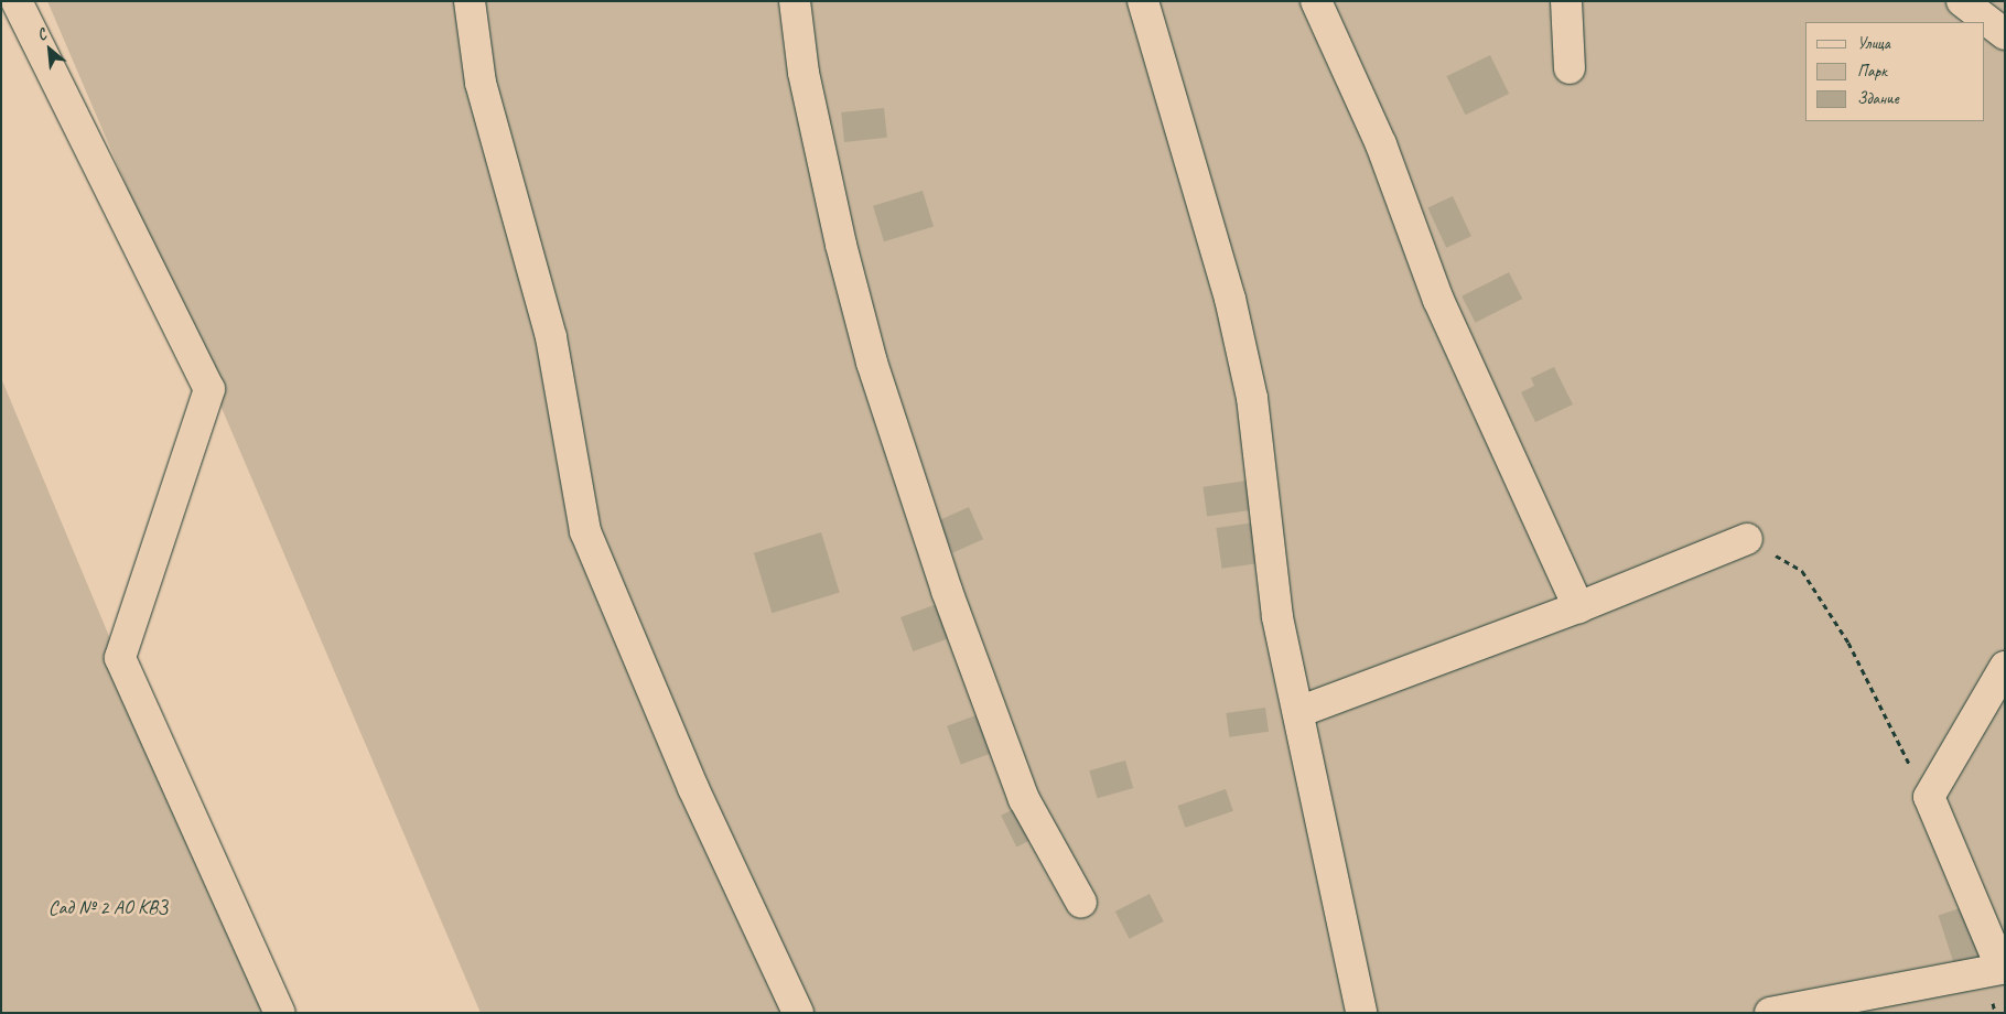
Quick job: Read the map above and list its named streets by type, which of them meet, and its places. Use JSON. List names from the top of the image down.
{
  "parks": ["Сад № 2 АО КВЗ"],
  "legend": ["Улица", "Парк", "Здание"],
  "north": "top left"
}
